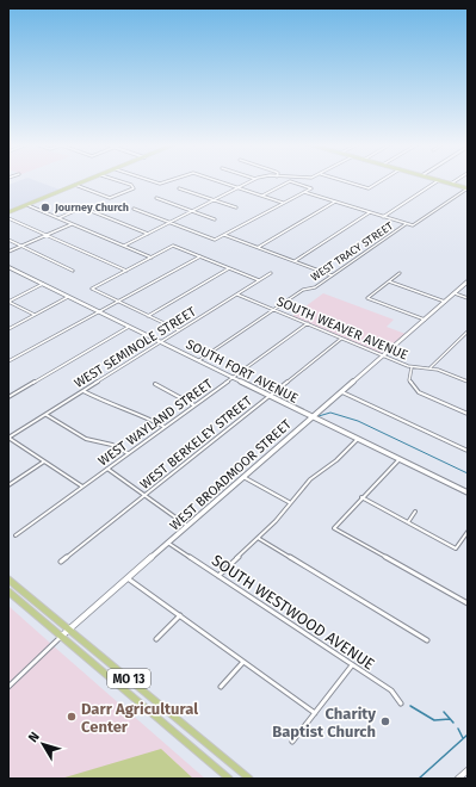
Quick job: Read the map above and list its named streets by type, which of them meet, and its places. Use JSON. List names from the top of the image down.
{
  "streets": {
    "main road": ["MO 13"],
    "street": [
      "WEST TRACY STREET",
      "SOUTH WEAVER AVENUE",
      "WEST SEMINOLE STREET",
      "SOUTH FORT AVENUE",
      "WEST WAYLAND STREET",
      "WEST BERKELEY STREET",
      "WEST BROADMOOR STREET",
      "SOUTH WESTWOOD AVENUE"
    ]
  },
  "crossings": [
    ["WEST TRACY STREET", "SOUTH WEAVER AVENUE"],
    ["WEST TRACY STREET", "SOUTH FORT AVENUE"],
    ["SOUTH WEAVER AVENUE", "WEST SEMINOLE STREET"],
    ["SOUTH WEAVER AVENUE", "WEST WAYLAND STREET"],
    ["SOUTH WEAVER AVENUE", "WEST BERKELEY STREET"],
    ["SOUTH WEAVER AVENUE", "WEST BROADMOOR STREET"],
    ["WEST SEMINOLE STREET", "SOUTH FORT AVENUE"],
    ["SOUTH FORT AVENUE", "WEST WAYLAND STREET"],
    ["SOUTH FORT AVENUE", "WEST BERKELEY STREET"],
    ["SOUTH FORT AVENUE", "WEST BROADMOOR STREET"],
    ["WEST BROADMOOR STREET", "SOUTH WESTWOOD AVENUE"],
    ["WEST BROADMOOR STREET", "MO 13"]
  ],
  "places": ["Journey Church", "Darr Agricultural Center", "Charity Baptist Church"],
  "north": "top left"
}
